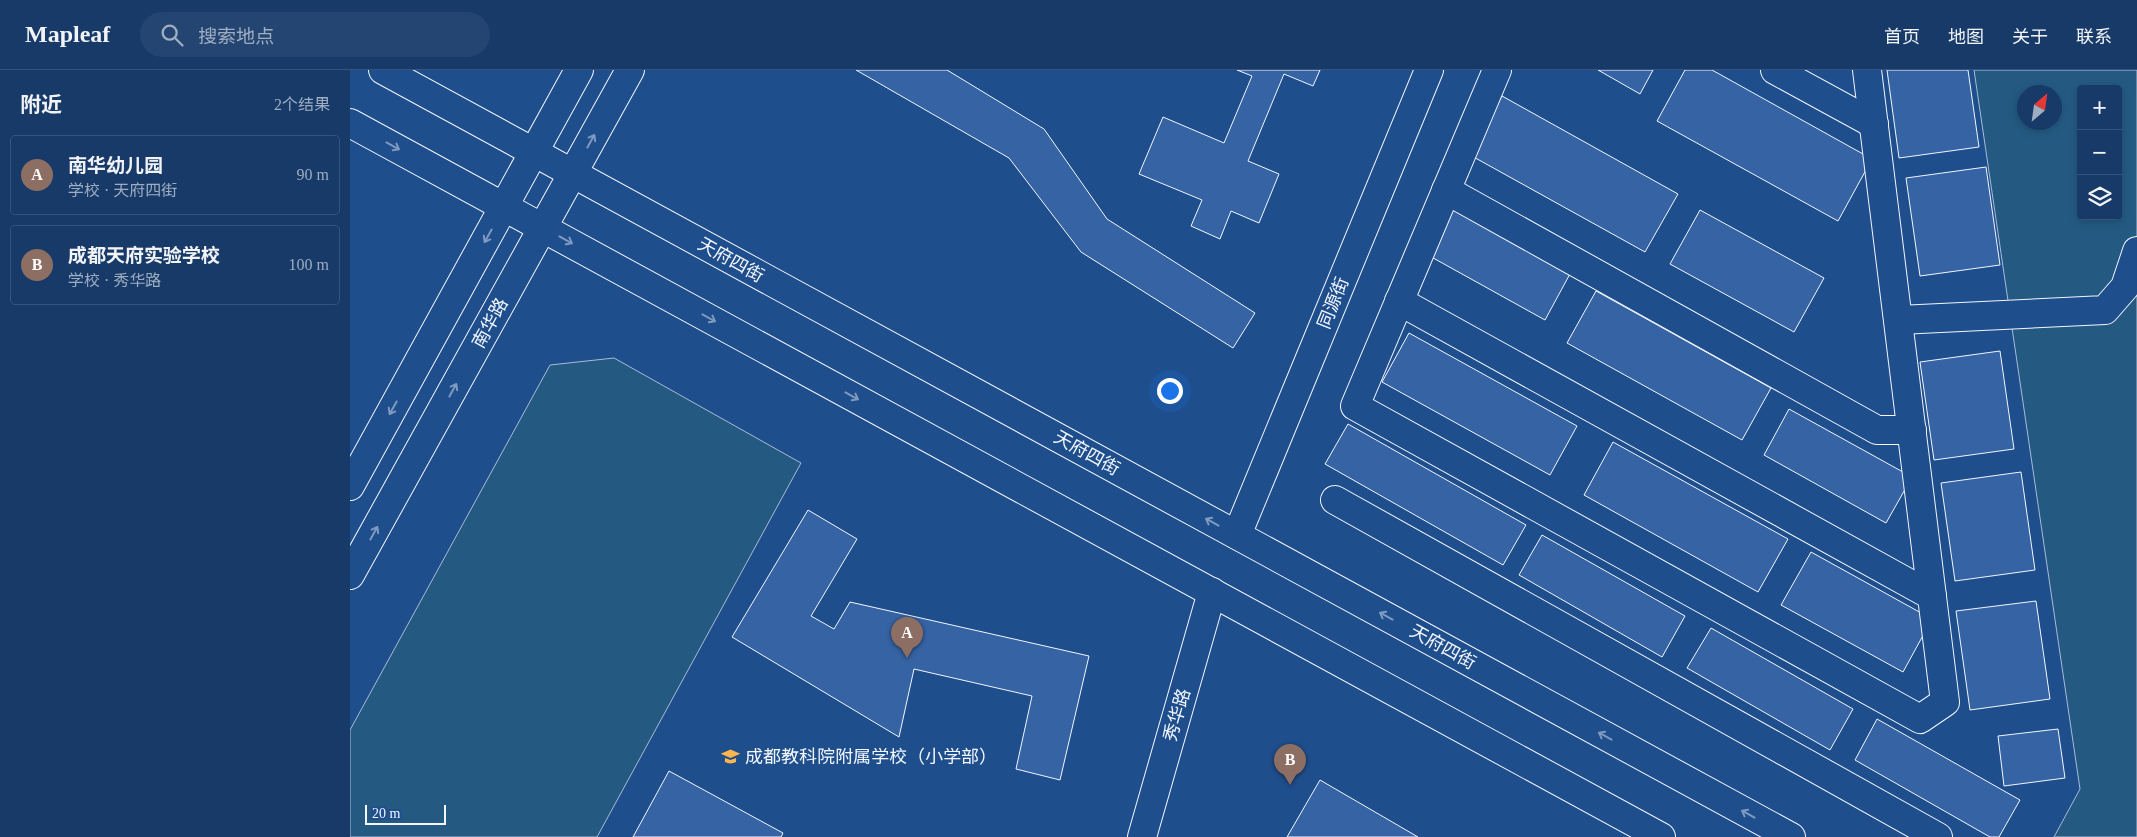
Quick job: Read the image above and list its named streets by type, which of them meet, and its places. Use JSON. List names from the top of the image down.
{
  "streets": {
    "main road": [
      "天府四街",
      "同源街",
      "南华路",
      "秀华路"
    ]
  },
  "crossings": [
    ["天府四街", "同源街"],
    ["天府四街", "南华路"]
  ],
  "places": {
    "school or university": ["成都教科院附属学校（小学部）"]
  },
  "scale_bar": "20 m",
  "north": "top right",
  "page": {
    "header": "Mapleaf",
    "search": "搜索地点",
    "nav": [
      "首页",
      "地图",
      "关于",
      "联系"
    ],
    "heading": ["附近", "2个结果"],
    "map_buttons": ["+", "−"],
    "list": [
      {
        "mark": "A",
        "name": "南华幼儿园",
        "note": "学校 · 天府四街",
        "value": "90 m"
      },
      {
        "mark": "B",
        "name": "成都天府实验学校",
        "note": "学校 · 秀华路",
        "value": "100 m"
      }
    ],
    "pins": ["A", "B"],
    "scale": "20 m"
  }
}
